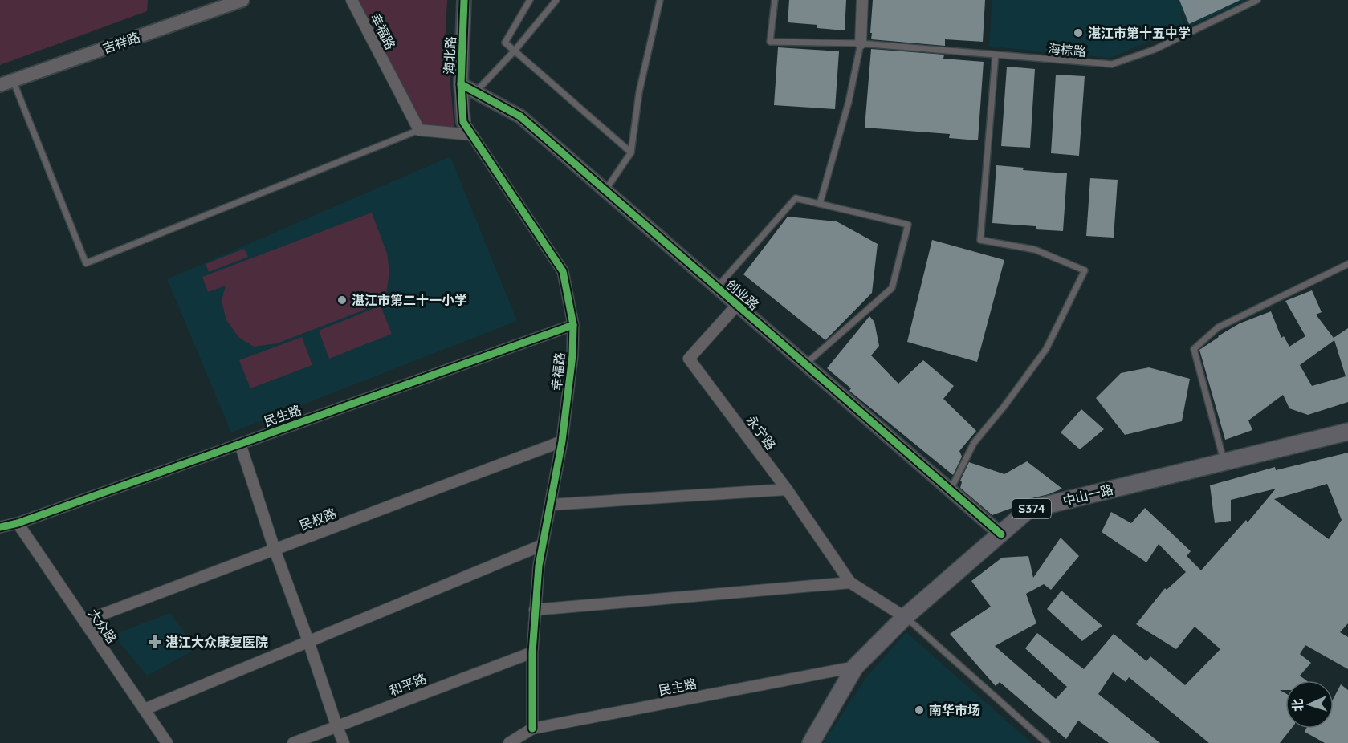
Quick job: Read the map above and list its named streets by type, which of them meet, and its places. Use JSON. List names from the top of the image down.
{
  "streets": {
    "main road": ["中山一路", "S374"],
    "street": [
      "幸福路",
      "吉祥路",
      "海北路",
      "创业路",
      "民生路",
      "永宁路",
      "民权路",
      "大众路",
      "和平路",
      "民主路"
    ],
    "lane": ["海棕路"]
  },
  "crossings": [
    ["幸福路", "民生路"],
    ["幸福路", "民权路"],
    ["幸福路", "和平路"],
    ["幸福路", "民主路"],
    ["海北路", "创业路"],
    ["创业路", "永宁路"],
    ["创业路", "中山一路"],
    ["民生路", "大众路"],
    ["中山一路", "民主路"],
    ["民权路", "大众路"]
  ],
  "places": {
    "other": ["湛江市第十五中学", "湛江市第二十一小学", "南华市场"],
    "health": ["湛江大众康复医院"]
  },
  "north": "left"
}
